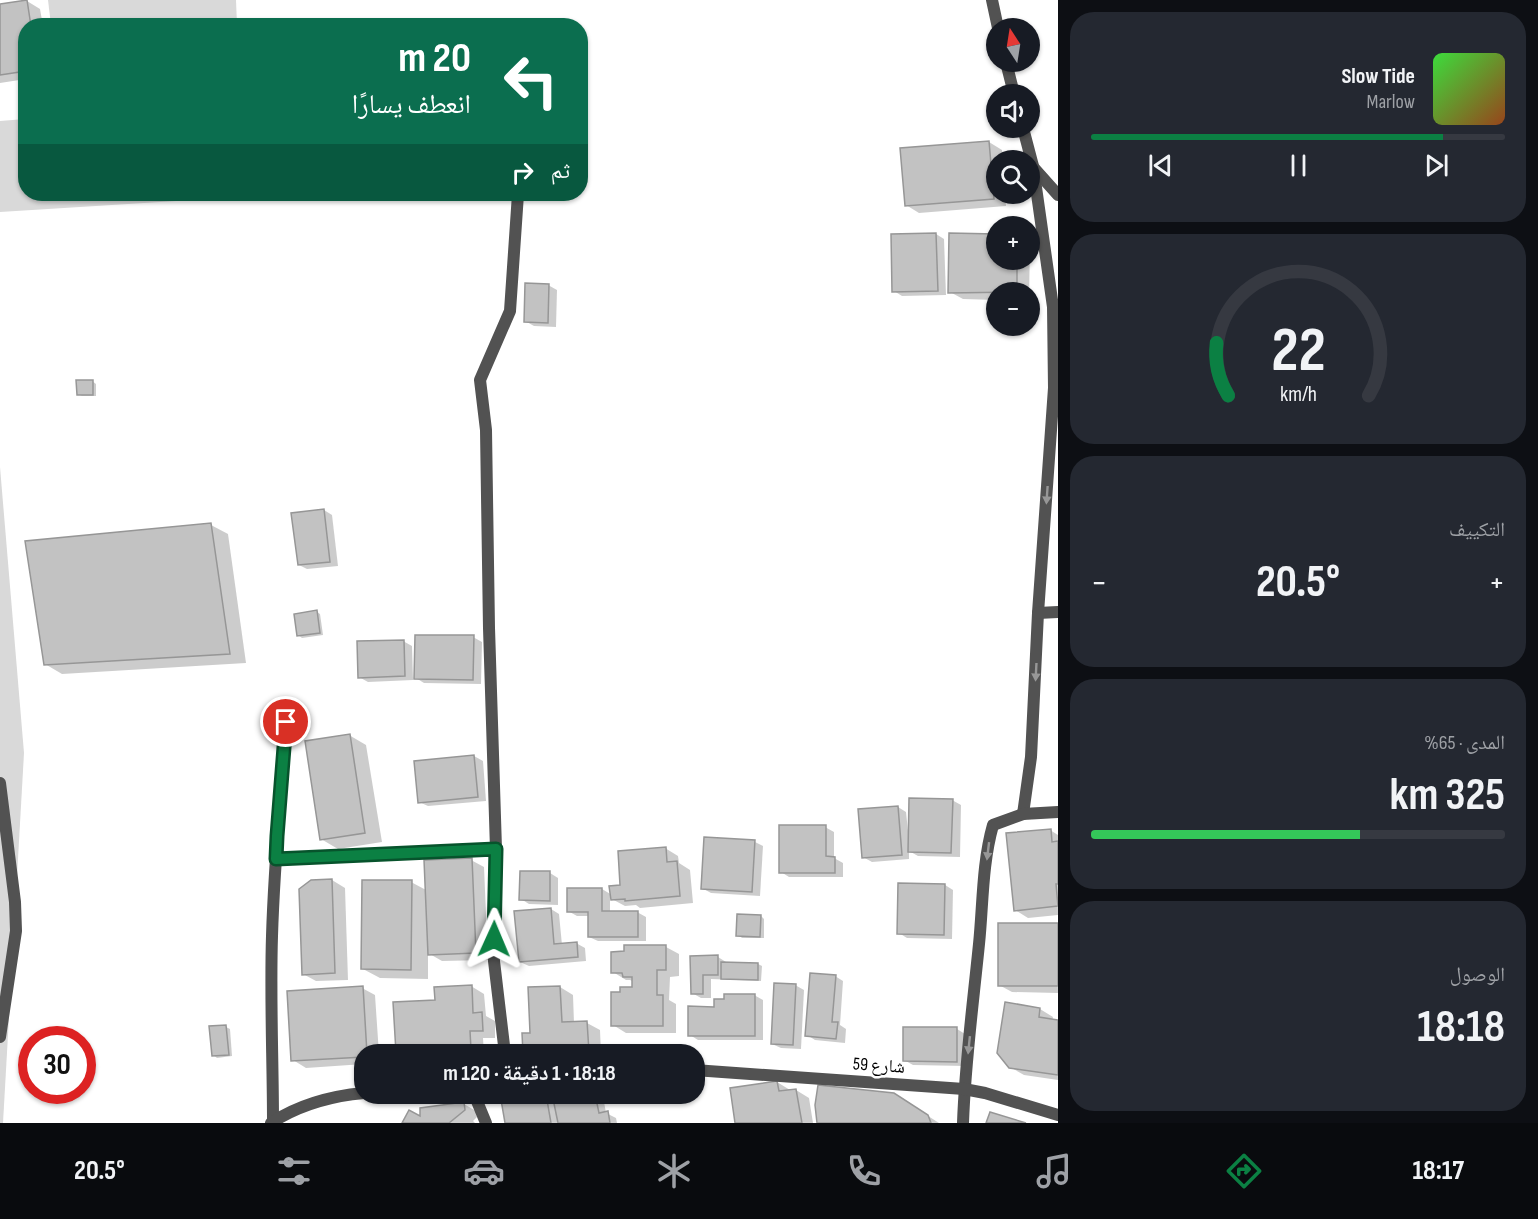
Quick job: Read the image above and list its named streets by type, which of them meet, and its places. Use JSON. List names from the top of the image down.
{
  "streets": {
    "street": ["شارع 59"]
  },
  "north": "top",
  "page": {
    "map_buttons": ["+", "−"],
    "turn": ["20 m", "انعطف يسارًا"],
    "song": ["Slow Tide", "Marlow"],
    "then": "ثم",
    "tile": [
      "التكييف",
      ["المدى · 65%", "325 km"],
      ["الوصول", "18:18"]
    ],
    "heat": ["−", "20.5°", "+"],
    "limit": "30",
    "trip": "18:18 · 1 دقيقة · 120 m",
    "tabs": ["18:17", "20.5°"],
    "gauge": ["22", "km/h"]
  }
}
